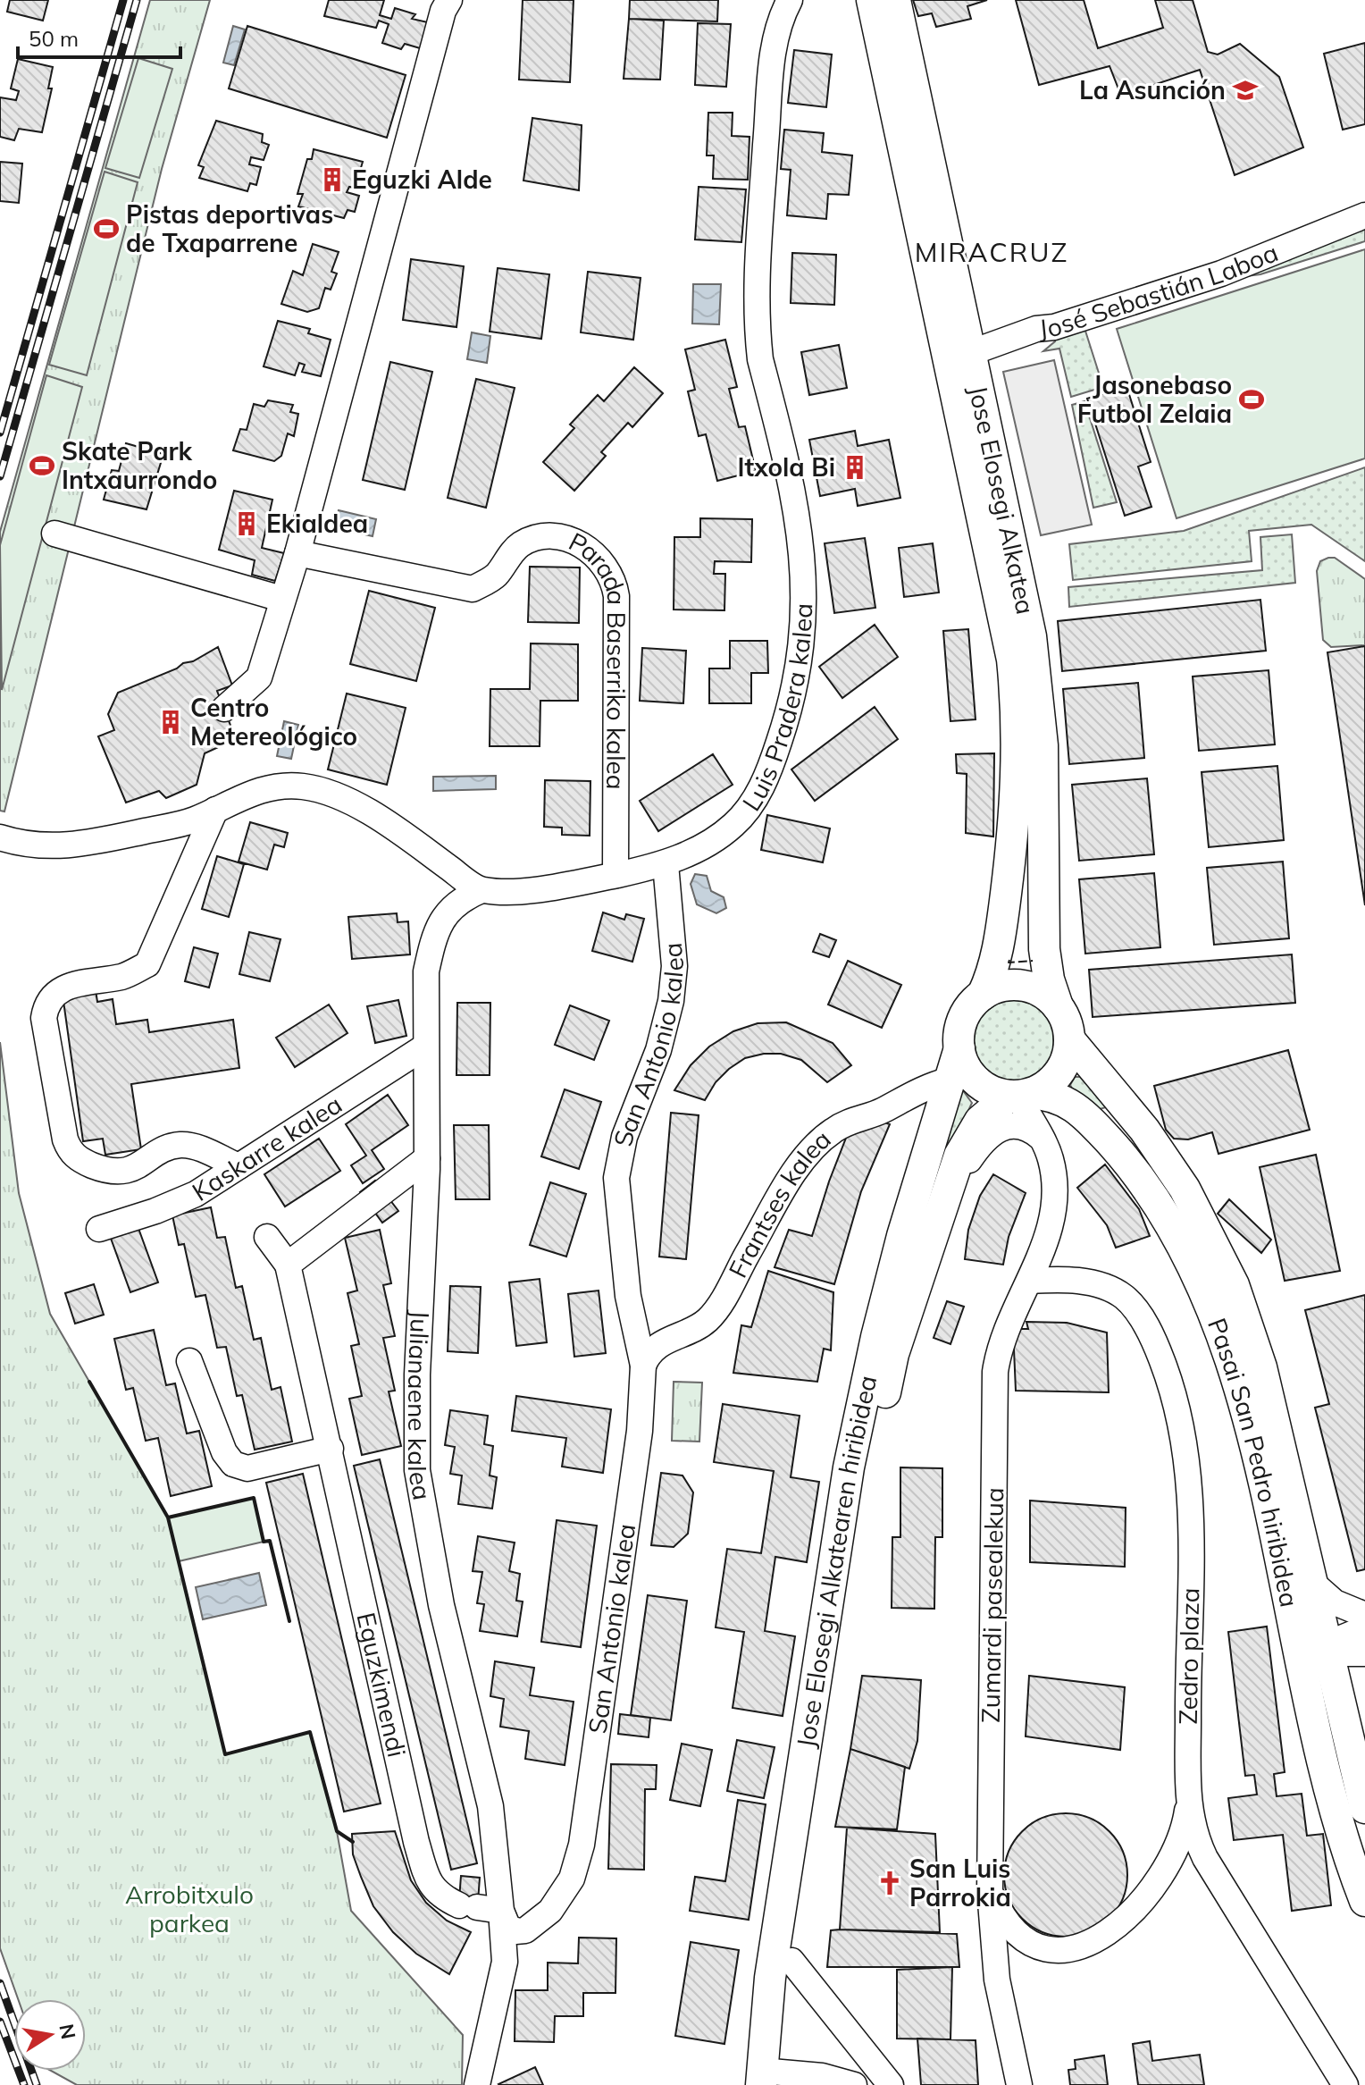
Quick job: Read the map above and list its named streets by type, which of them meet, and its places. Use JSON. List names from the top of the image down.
{
  "streets": {
    "main road": ["Jose Elosegi Alkatea", "Pasai San Pedro hiribidea", "Jose Elosegi Alkatearen hiribidea"],
    "street": [
      "José Sebastián Laboa",
      "Parada Baserriko kalea",
      "Luis Pradera kalea",
      "San Antonio kalea",
      "Kaskarre kalea",
      "Frantses kalea",
      "Julianaene kalea",
      "Zumardi pasealekua",
      "Zedro plaza",
      "Eguzkimendi"
    ]
  },
  "crossings": [
    ["José Sebastián Laboa", "Jose Elosegi Alkatea"],
    ["Jose Elosegi Alkatea", "Pasai San Pedro hiribidea"],
    ["Jose Elosegi Alkatea", "Jose Elosegi Alkatearen hiribidea"],
    ["Jose Elosegi Alkatea", "Zumardi pasealekua"],
    ["Parada Baserriko kalea", "Luis Pradera kalea"],
    ["Luis Pradera kalea", "San Antonio kalea"],
    ["Luis Pradera kalea", "Julianaene kalea"],
    ["San Antonio kalea", "Frantses kalea"],
    ["San Antonio kalea", "Julianaene kalea"],
    ["San Antonio kalea", "Eguzkimendi"],
    ["Kaskarre kalea", "Julianaene kalea"],
    ["Frantses kalea", "Jose Elosegi Alkatearen hiribidea"],
    ["Julianaene kalea", "Eguzkimendi"],
    ["Pasai San Pedro hiribidea", "Jose Elosegi Alkatearen hiribidea"],
    ["Pasai San Pedro hiribidea", "Zumardi pasealekua"],
    ["Jose Elosegi Alkatearen hiribidea", "Zumardi pasealekua"],
    ["Zumardi pasealekua", "Zedro plaza"]
  ],
  "districts": ["MIRACRUZ"],
  "parks": ["Arrobitxulo parkea"],
  "places": {
    "school or university": ["La Asunción"],
    "building": [
      "Eguzki Alde",
      "Itxola Bi",
      "Ekialdea",
      "Centro Metereológico"
    ],
    "sports": ["Pistas deportivas de Txaparrene", "Jasonebaso Futbol Zelaia", "Skate Park Intxaurrondo"],
    "church": ["San Luis Parrokia"]
  },
  "scale_bar": "50 m",
  "north": "right"
}
